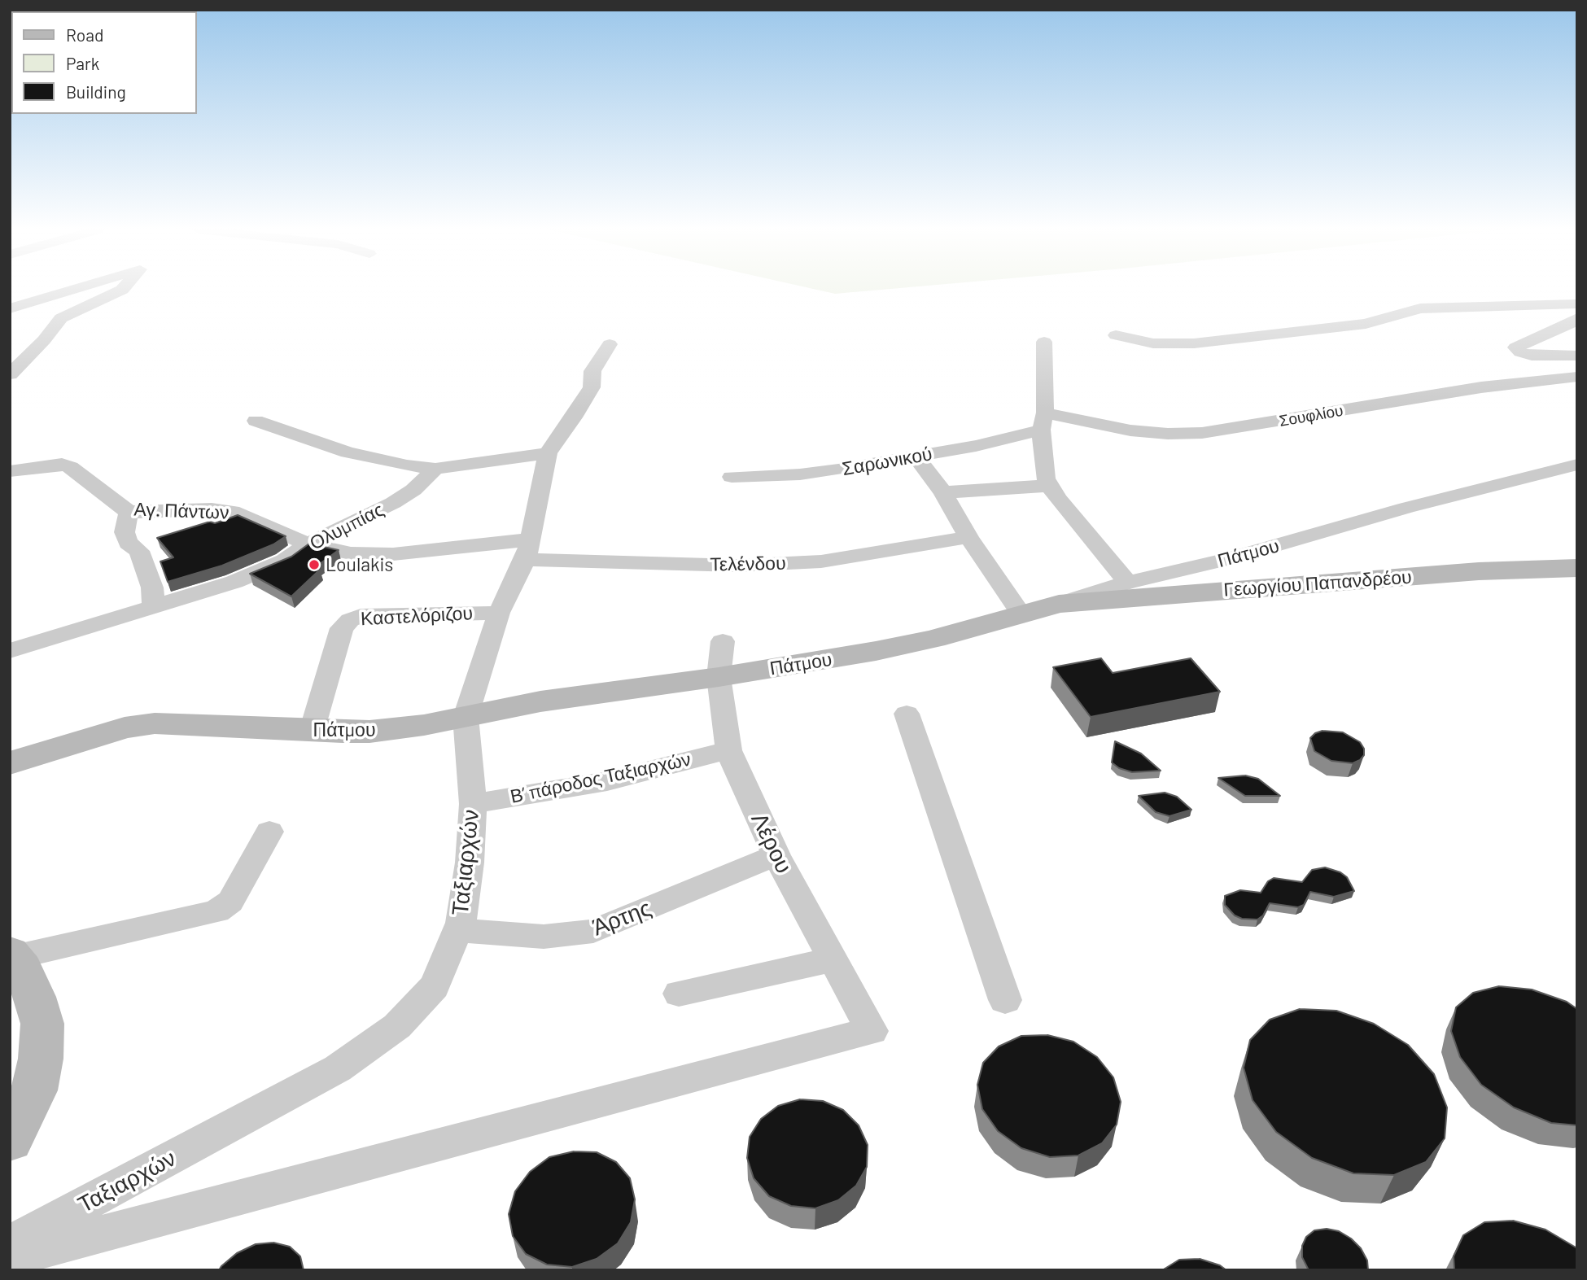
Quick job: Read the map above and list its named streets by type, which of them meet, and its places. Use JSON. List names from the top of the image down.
{
  "streets": {
    "street": [
      "Σουφλίου",
      "Σαρωνικού",
      "Αγ. Πάντων",
      "Ολυμπίας",
      "Πάτμου",
      "Τελένδου",
      "Γεωργίου Παπανδρέου",
      "Καστελόριζου",
      "Β’ πάροδος Ταξιαρχών",
      "Λέρου",
      "Ταξιαρχών",
      "Άρτης"
    ]
  },
  "crossings": [
    ["Σουφλίου", "Σαρωνικού"],
    ["Αγ. Πάντων", "Ολυμπίας"],
    ["Αγ. Πάντων", "Τελένδου"],
    ["Αγ. Πάντων", "Ταξιαρχών"],
    ["Πάτμου", "Γεωργίου Παπανδρέου"],
    ["Πάτμου", "Καστελόριζου"],
    ["Πάτμου", "Λέρου"],
    ["Πάτμου", "Ταξιαρχών"],
    ["Τελένδου", "Ταξιαρχών"],
    ["Καστελόριζου", "Ταξιαρχών"],
    ["Β’ πάροδος Ταξιαρχών", "Λέρου"],
    ["Β’ πάροδος Ταξιαρχών", "Ταξιαρχών"],
    ["Λέρου", "Άρτης"],
    ["Ταξιαρχών", "Άρτης"]
  ],
  "places": ["Loulakis"],
  "legend": ["Road", "Park", "Building"]
}
